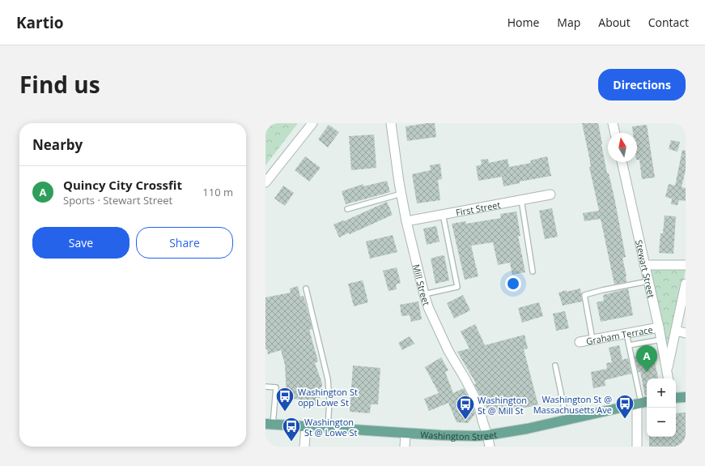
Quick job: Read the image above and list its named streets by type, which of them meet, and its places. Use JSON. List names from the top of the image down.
{
  "streets": {
    "main road": ["Washington Street"],
    "street": [
      "First Street",
      "Stewart Street",
      "Mill Street",
      "Graham Terrace"
    ]
  },
  "crossings": [
    ["First Street", "Mill Street"],
    ["Stewart Street", "Graham Terrace"],
    ["Mill Street", "Washington Street"]
  ],
  "places": {
    "bus stop": [
      "Washington St opp Lowe St",
      "Washington St @ Massachusetts Ave",
      "Washington St @ Mill St",
      "Washington St @ Lowe St"
    ]
  },
  "north": "top",
  "page": {
    "header": "Kartio",
    "nav": [
      "Home",
      "Map",
      "About",
      "Contact"
    ],
    "title": "Find us",
    "buttons": [
      "Directions",
      ["Save", "Share"]
    ],
    "heading": "Nearby",
    "list": [
      {
        "mark": "A",
        "name": "Quincy City Crossfit",
        "note": "Sports · Stewart Street",
        "value": "110 m"
      }
    ],
    "pins": "A",
    "map_buttons": ["+", "−"]
  }
}
